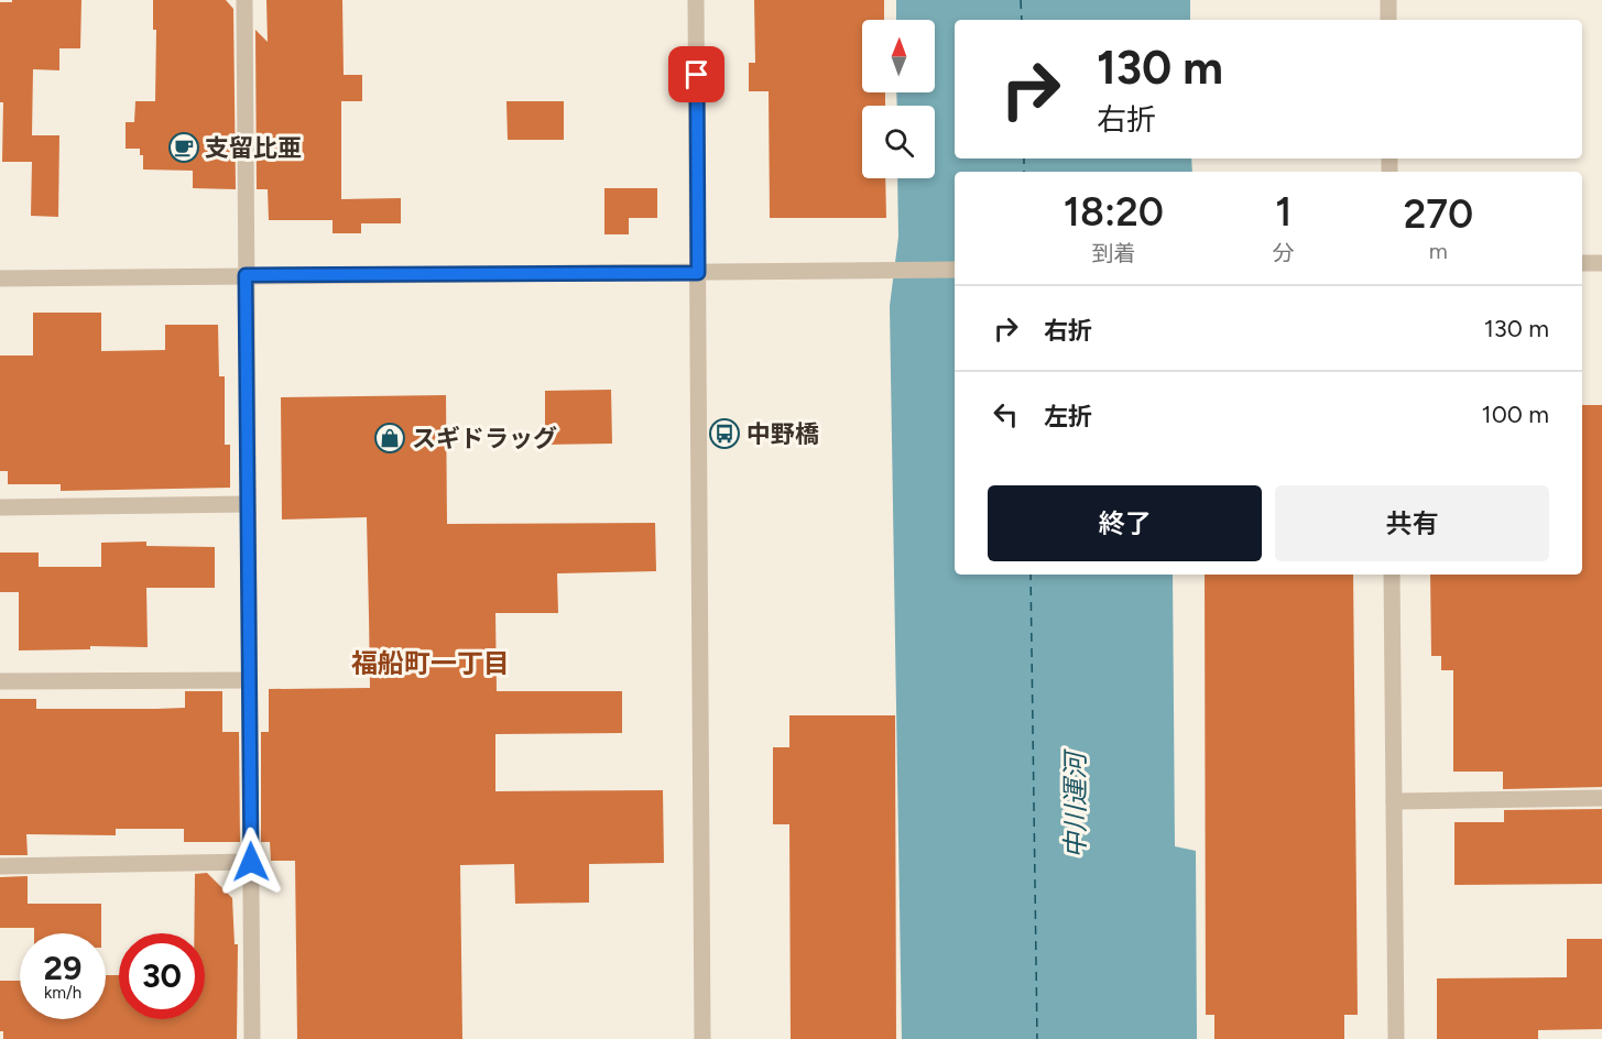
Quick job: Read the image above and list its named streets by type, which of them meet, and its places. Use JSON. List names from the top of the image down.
{
  "districts": ["福船町一丁目"],
  "water": ["中川運河"],
  "places": {
    "cafe": ["支留比亜"],
    "bus stop": ["中野橋"],
    "shop": ["スギドラッグ"]
  },
  "north": "top",
  "page": {
    "turn": ["130 m", "右折"],
    "eta": [
      "18:20",
      "到着",
      "1",
      "分",
      "270",
      "m"
    ],
    "list": [
      {
        "name": "右折",
        "value": "130 m"
      },
      {
        "name": "左折",
        "value": "100 m"
      }
    ],
    "buttons": ["終了", "共有"],
    "speed": "29 km/h",
    "limit": "30"
  }
}
